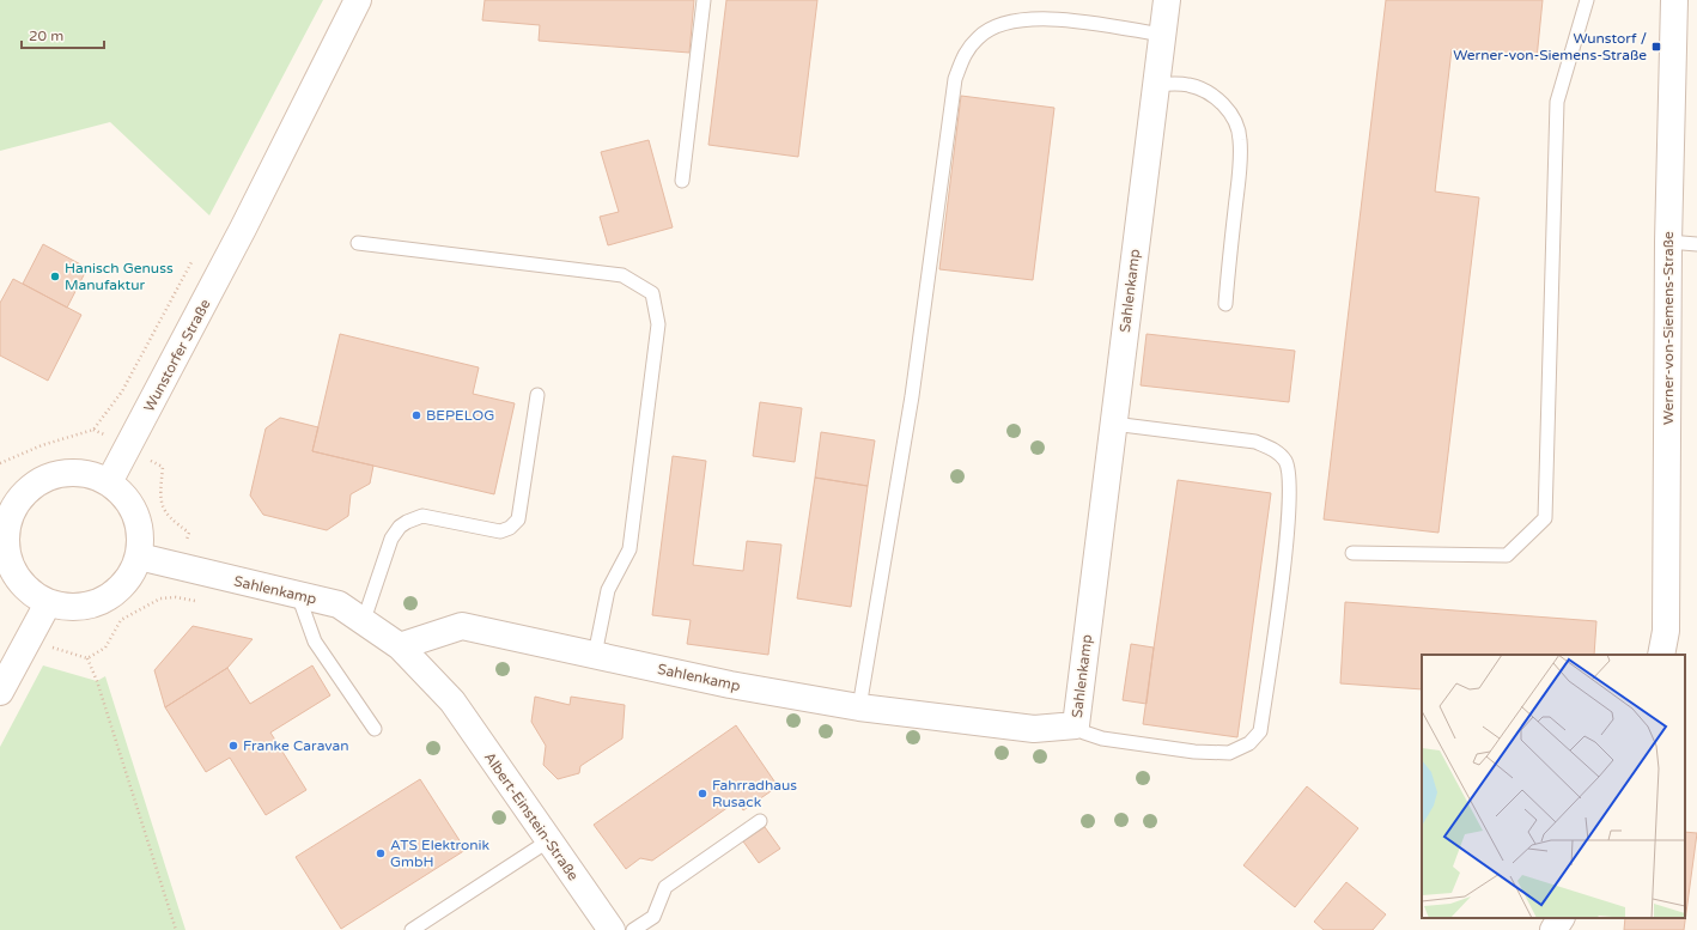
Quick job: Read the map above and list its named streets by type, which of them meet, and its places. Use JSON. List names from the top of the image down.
{
  "streets": {
    "street": [
      "Sahlenkamp",
      "Werner-von-Siemens-Straße",
      "Wunstorfer Straße",
      "Albert-Einstein-Straße"
    ]
  },
  "crossings": [
    ["Sahlenkamp", "Wunstorfer Straße"],
    ["Sahlenkamp", "Albert-Einstein-Straße"]
  ],
  "places": {
    "transit": ["Wunstorf / Werner-von-Siemens-Straße"],
    "other": [
      "Hanisch Genuss Manufaktur",
      "BEPELOG",
      "Franke Caravan",
      "Fahrradhaus Rusack",
      "ATS Elektronik GmbH"
    ]
  },
  "scale_bar": "20 m"
}
